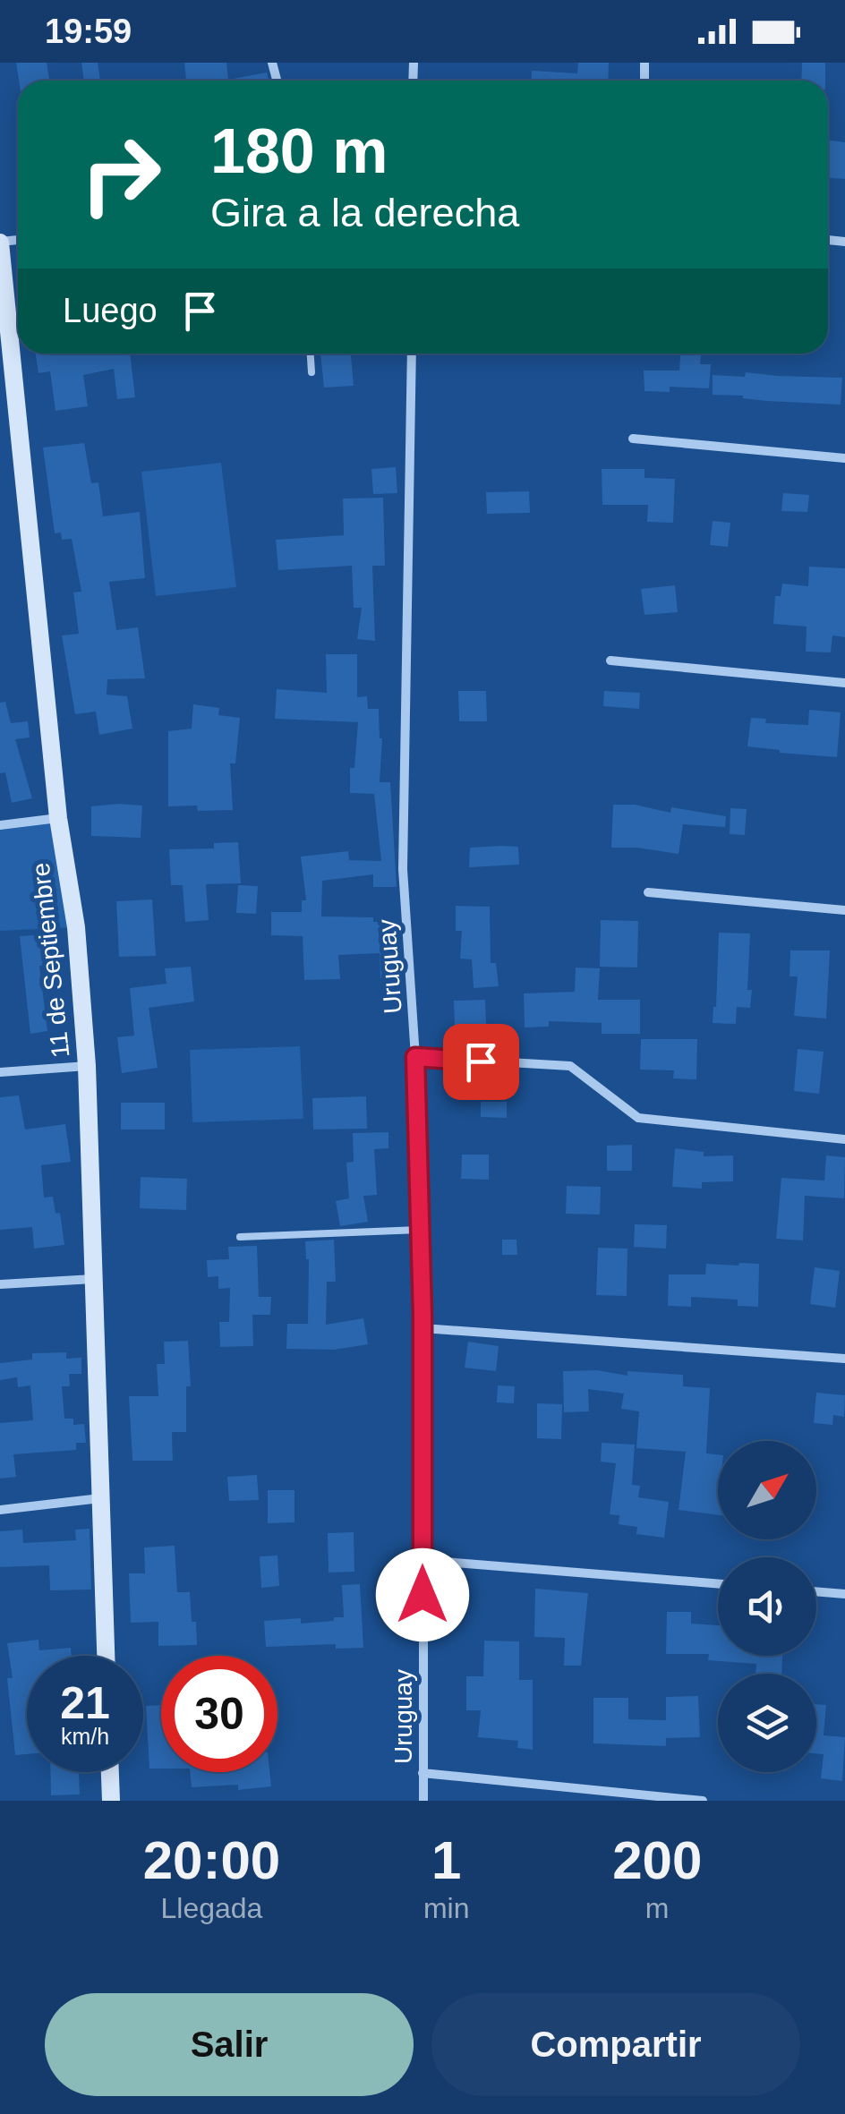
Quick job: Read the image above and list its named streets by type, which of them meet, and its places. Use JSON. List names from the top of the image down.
{
  "streets": {
    "main road": ["11 de Septiembre"],
    "street": ["Uruguay"]
  },
  "north": "top right",
  "page": {
    "status": "19:59",
    "turn": ["180 m", "Gira a la derecha"],
    "then": "Luego",
    "speed": "21 km/h",
    "limit": "30",
    "eta": [
      "20:00",
      "Llegada",
      "1",
      "min",
      "200",
      "m"
    ],
    "buttons": ["Salir", "Compartir"]
  }
}
